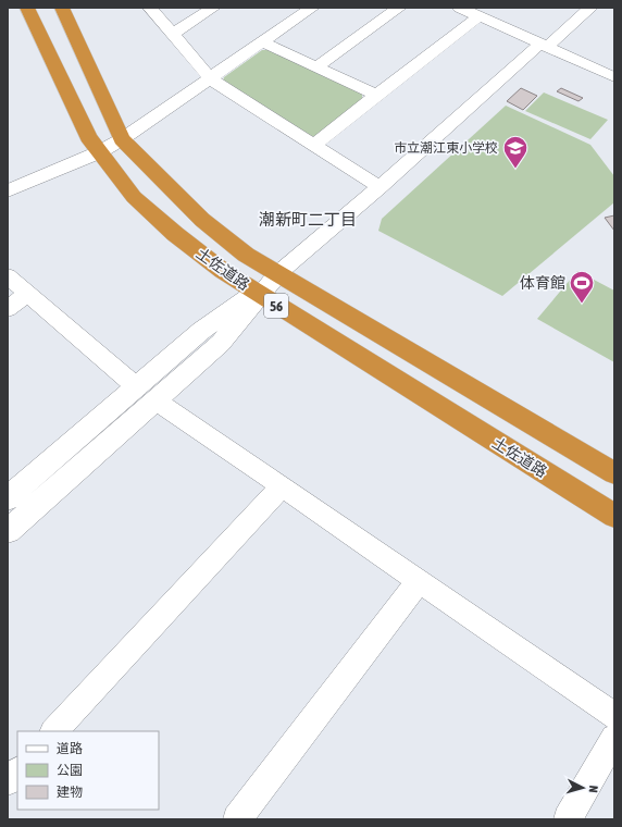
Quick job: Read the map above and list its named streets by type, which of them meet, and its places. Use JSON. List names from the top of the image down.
{
  "streets": {
    "highway": ["土佐道路", "56"]
  },
  "districts": ["潮新町二丁目"],
  "places": {
    "school or university": ["市立潮江東小学校"],
    "sports": ["体育館"]
  },
  "legend": ["道路", "公園", "建物"],
  "north": "right"
}
